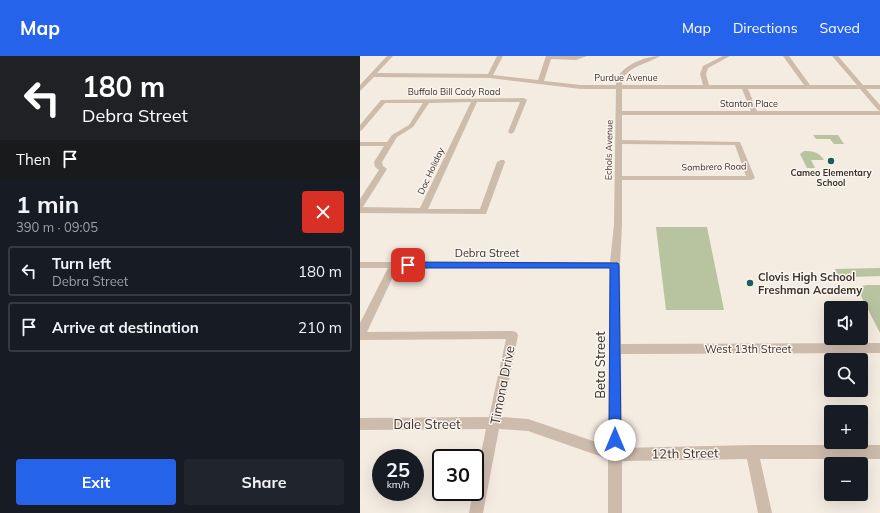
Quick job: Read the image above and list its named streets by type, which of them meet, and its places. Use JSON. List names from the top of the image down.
{
  "streets": {
    "street": [
      "Purdue Avenue",
      "Buffalo Bill Cody Road",
      "Stanton Place",
      "Echols Avenue",
      "Sombrero Road",
      "Doc Holiday",
      "Debra Street",
      "West 13th Street",
      "Beta Street",
      "Timona Drive",
      "Dale Street",
      "12th Street"
    ]
  },
  "crossings": [
    ["Purdue Avenue", "Echols Avenue"],
    ["Buffalo Bill Cody Road", "Doc Holiday"],
    ["Stanton Place", "Echols Avenue"],
    ["Echols Avenue", "Sombrero Road"],
    ["Echols Avenue", "Debra Street"],
    ["Echols Avenue", "Beta Street"],
    ["Debra Street", "Beta Street"],
    ["Debra Street", "Timona Drive"],
    ["West 13th Street", "Beta Street"],
    ["Beta Street", "12th Street"],
    ["Timona Drive", "Dale Street"],
    ["Timona Drive", "12th Street"],
    ["Dale Street", "12th Street"]
  ],
  "places": ["Cameo Elementary School", "Clovis High School Freshman Academy"],
  "page": {
    "header": "Map",
    "nav": ["Map", "Directions", "Saved"],
    "turn": ["180 m", "Debra Street"],
    "then": "Then",
    "heading": ["1 min", "390 m · 09:05"],
    "list": [
      {
        "name": "Turn left",
        "note": "Debra Street",
        "value": "180 m"
      },
      {
        "name": "Arrive at destination",
        "value": "210 m"
      }
    ],
    "map_buttons": ["+", "−"],
    "speed": "25 km/h",
    "limit": "30",
    "buttons": ["Exit", "Share"]
  }
}
